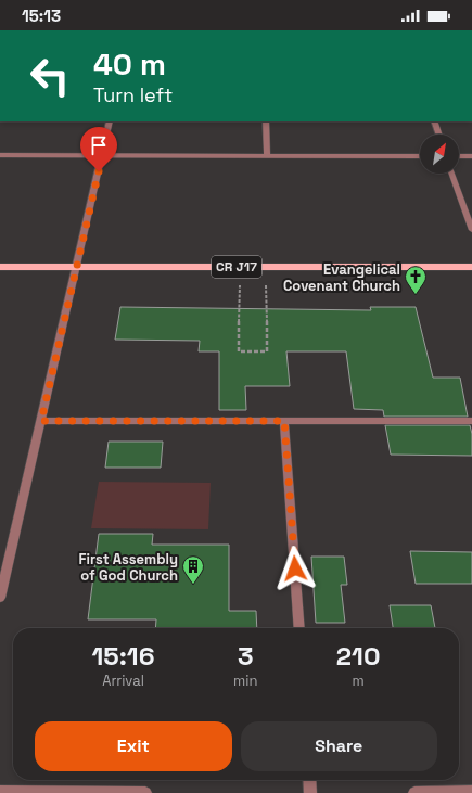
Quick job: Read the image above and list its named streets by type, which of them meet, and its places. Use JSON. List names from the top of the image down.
{
  "streets": {
    "main road": ["CR J17"]
  },
  "places": {
    "church": ["Evangelical Covenant Church"],
    "building": ["First Assembly of God Church"]
  },
  "north": "top right",
  "page": {
    "status": "15:13",
    "turn": ["40 m", "Turn left"],
    "eta": [
      "15:16",
      "Arrival",
      "3",
      "min",
      "210",
      "m"
    ],
    "buttons": ["Exit", "Share"]
  }
}
